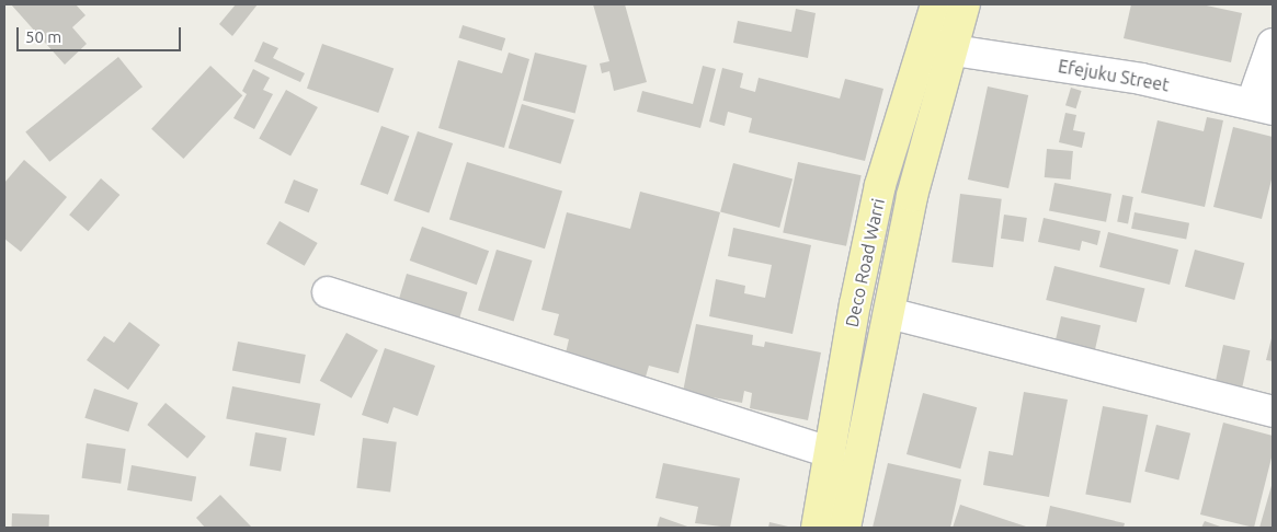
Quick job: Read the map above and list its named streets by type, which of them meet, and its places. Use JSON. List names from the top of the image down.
{
  "streets": {
    "main road": ["Deco Road Warri"],
    "street": ["Efejuku Street"]
  },
  "crossings": [
    ["Efejuku Street", "Deco Road Warri"]
  ],
  "scale_bar": "50 m"
}
